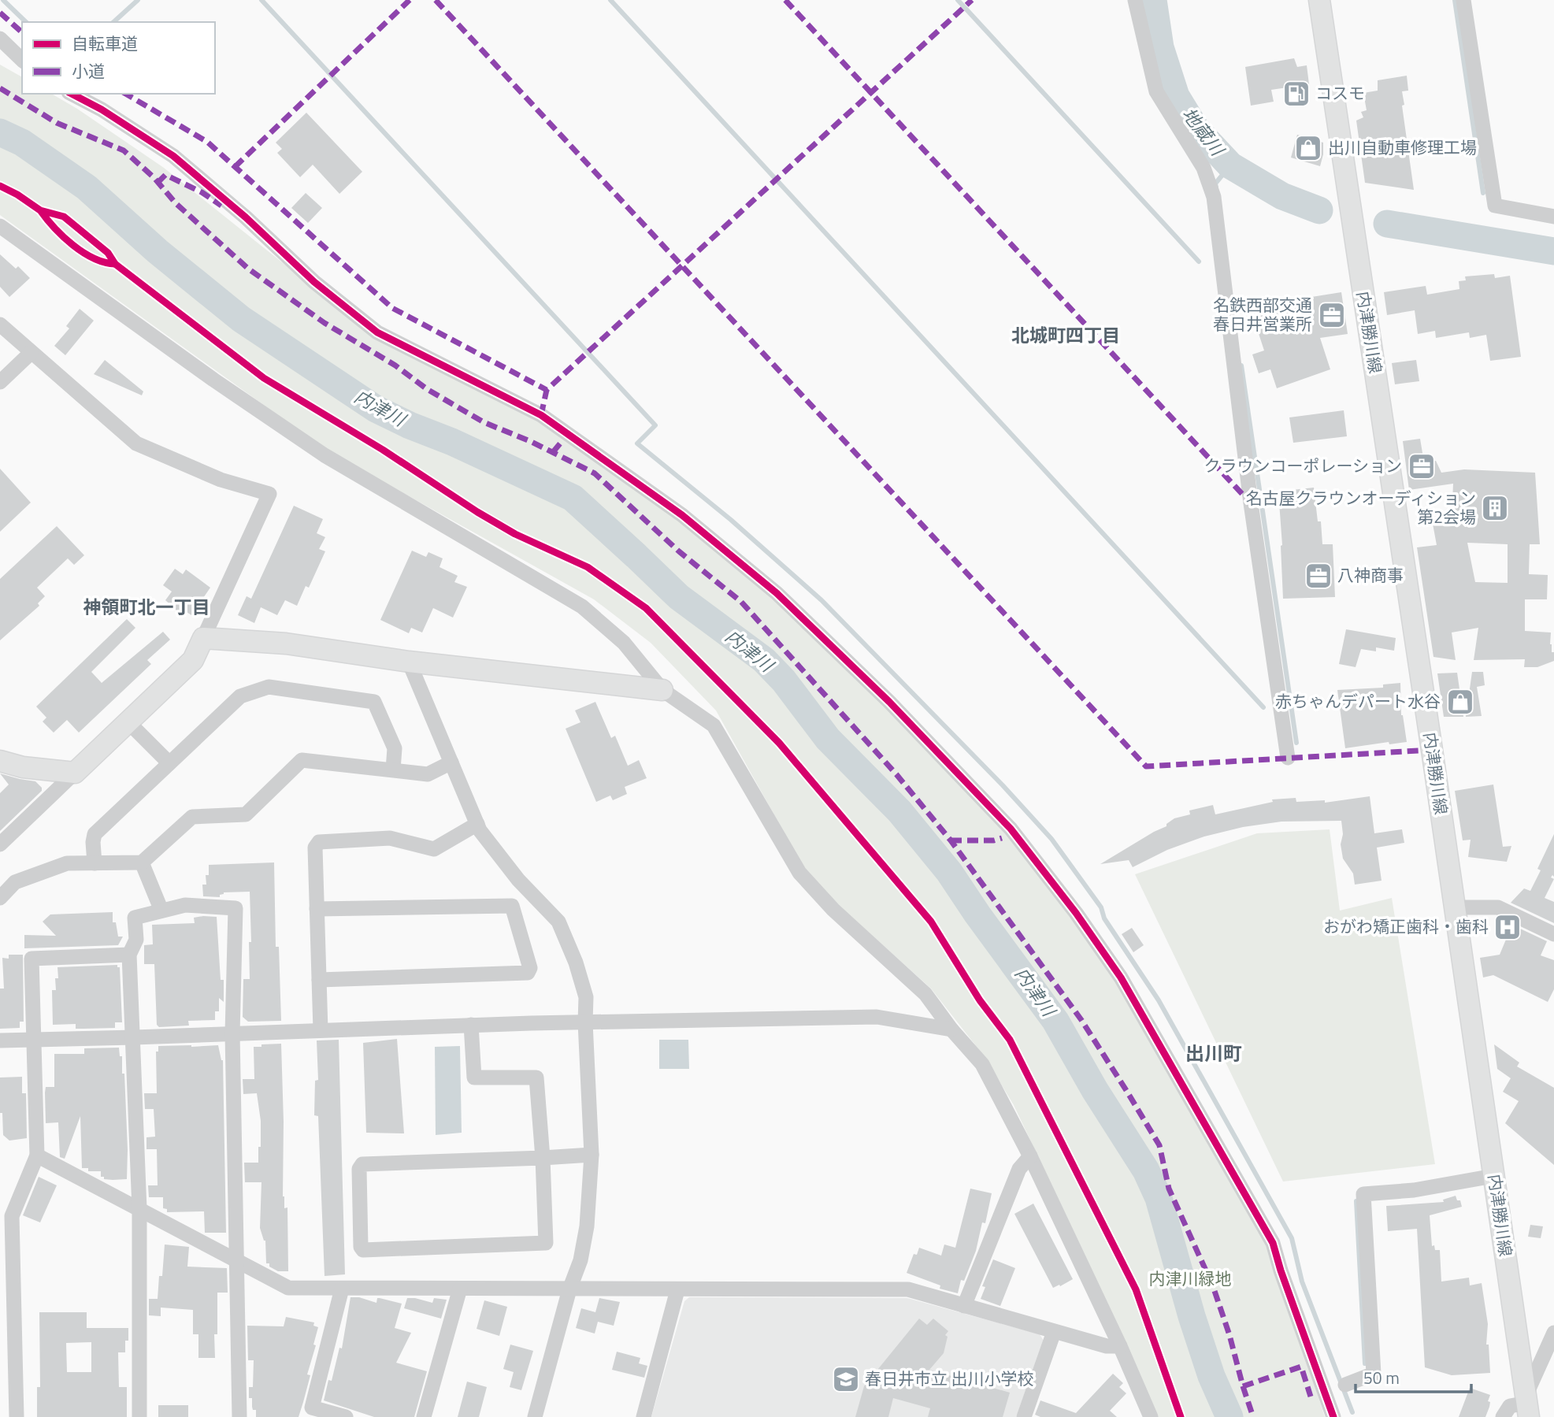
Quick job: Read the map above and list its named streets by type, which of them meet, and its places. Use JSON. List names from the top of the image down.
{
  "streets": {
    "main road": ["内津勝川線"]
  },
  "districts": ["北城町四丁目", "神領町北一丁目", "出川町"],
  "water": ["地蔵川", "内津川"],
  "parks": ["内津川緑地"],
  "places": {
    "fuel station": ["コスモ"],
    "shop": ["出川自動車修理工場", "赤ちゃんデパート水谷"],
    "office": ["名鉄西部交通 春日井営業所", "クラウンコーポレーション", "八神商事"],
    "building": ["名古屋クラウンオーディション 第2会場"],
    "hospital": ["おがわ矯正歯科・歯科"],
    "school or university": ["春日井市立 出川小学校"]
  },
  "legend": ["自転車道", "小道"],
  "scale_bar": "50 m"
}
